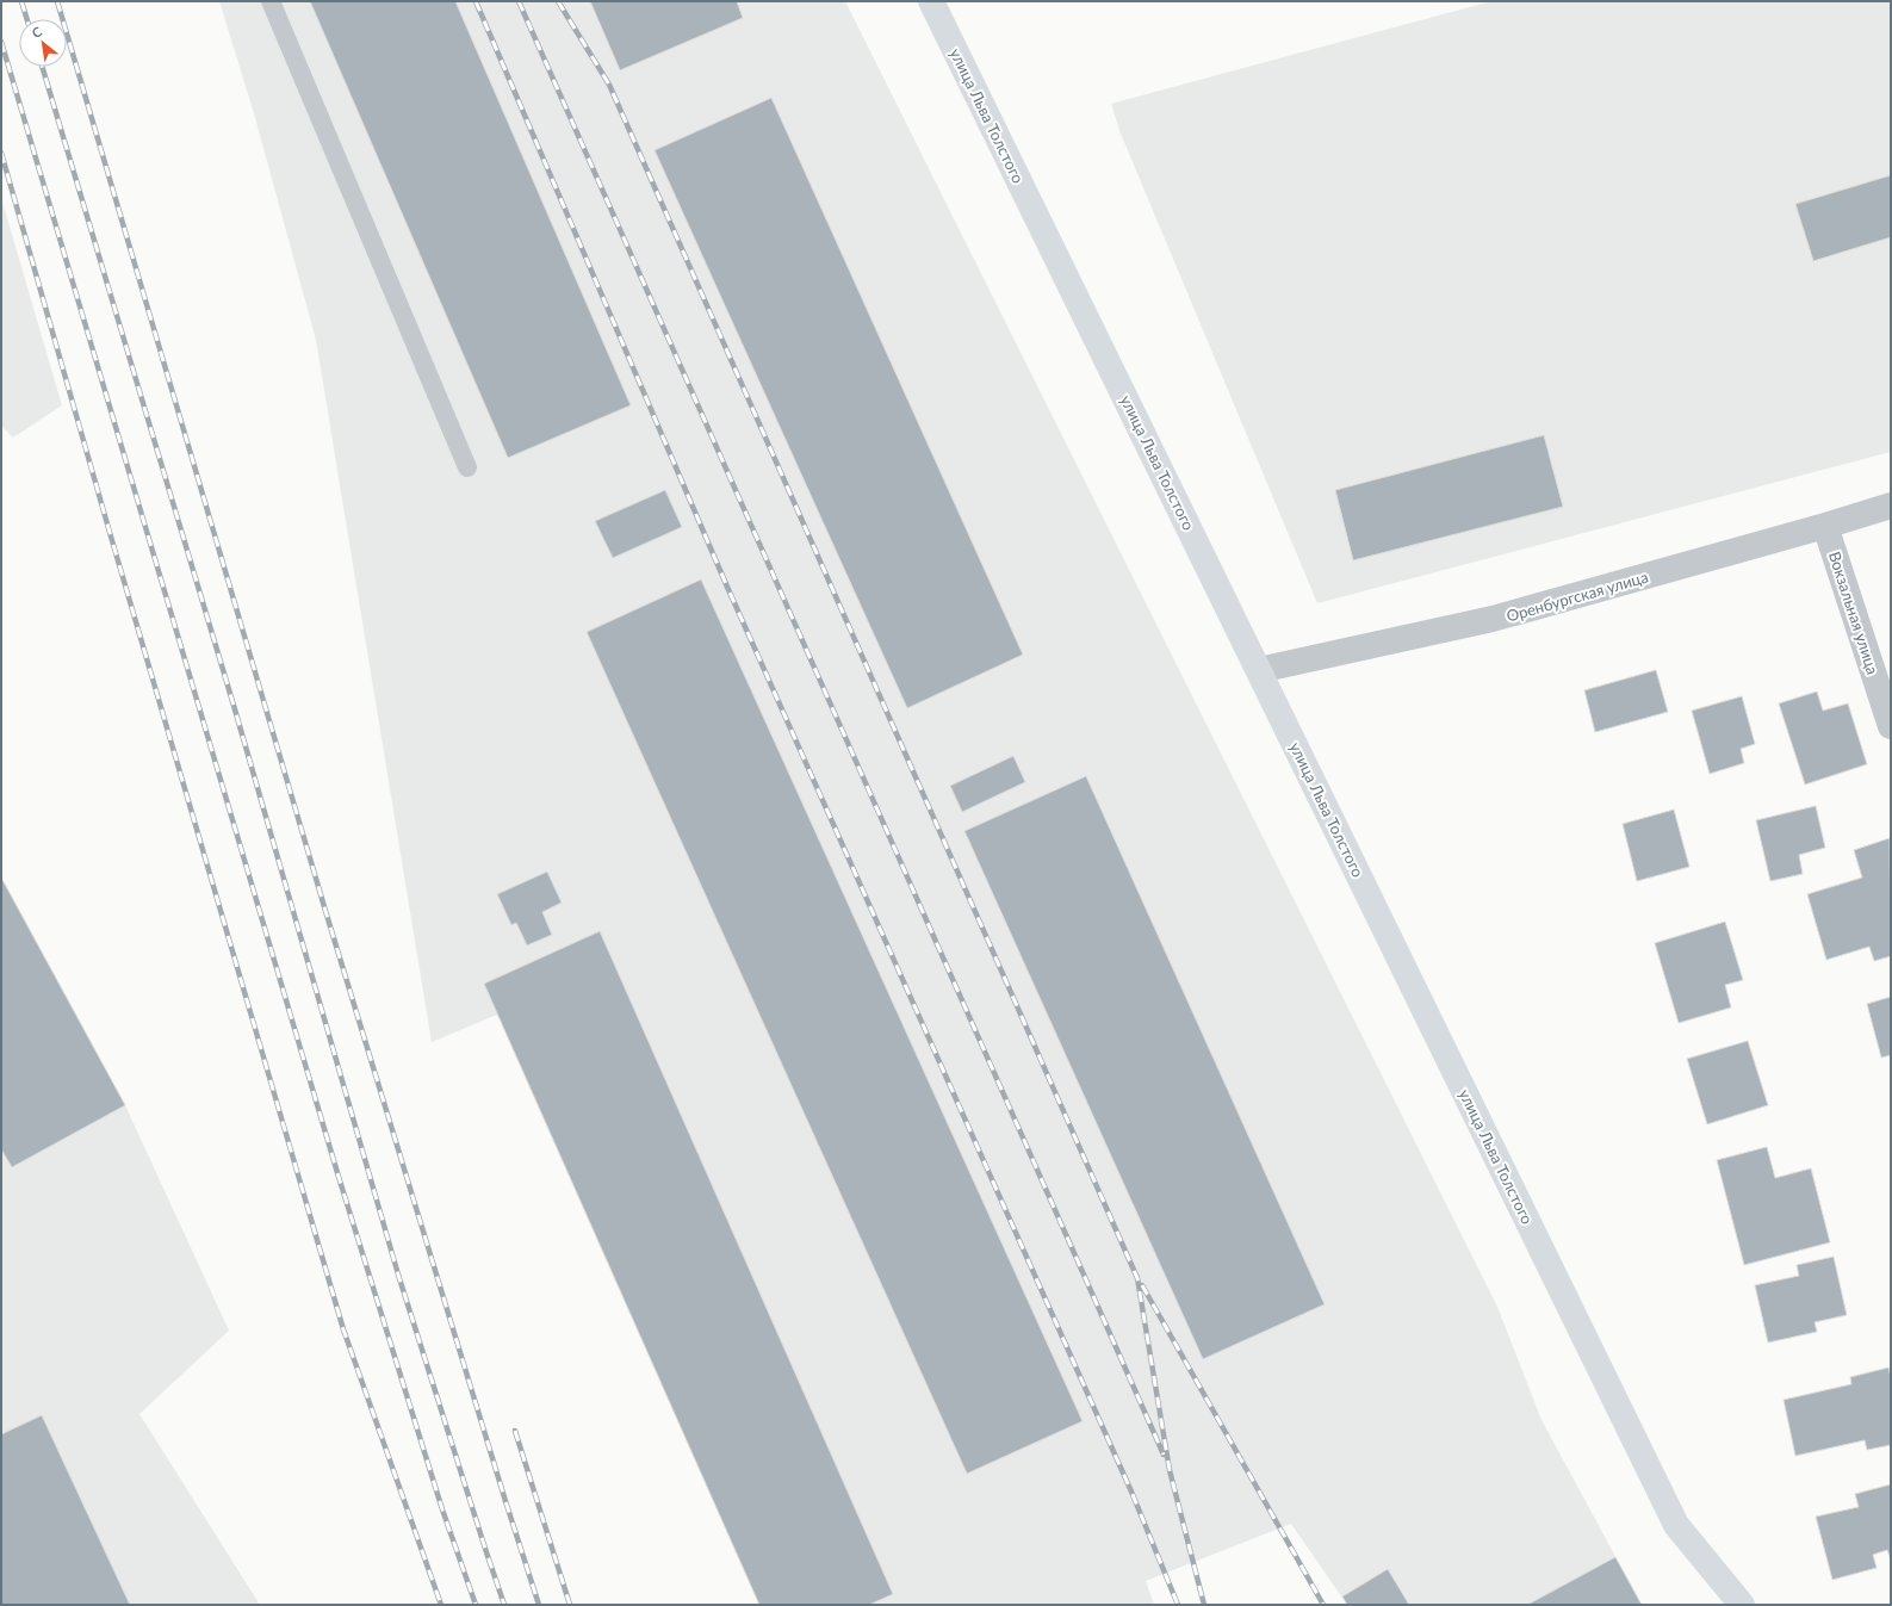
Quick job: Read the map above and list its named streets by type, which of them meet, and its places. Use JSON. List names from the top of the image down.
{
  "streets": {
    "street": ["улица Льва Толстого", "Оренбургская улица", "Вокзальная улица"]
  },
  "crossings": [
    ["улица Льва Толстого", "Оренбургская улица"],
    ["Оренбургская улица", "Вокзальная улица"]
  ],
  "north": "top left"
}
